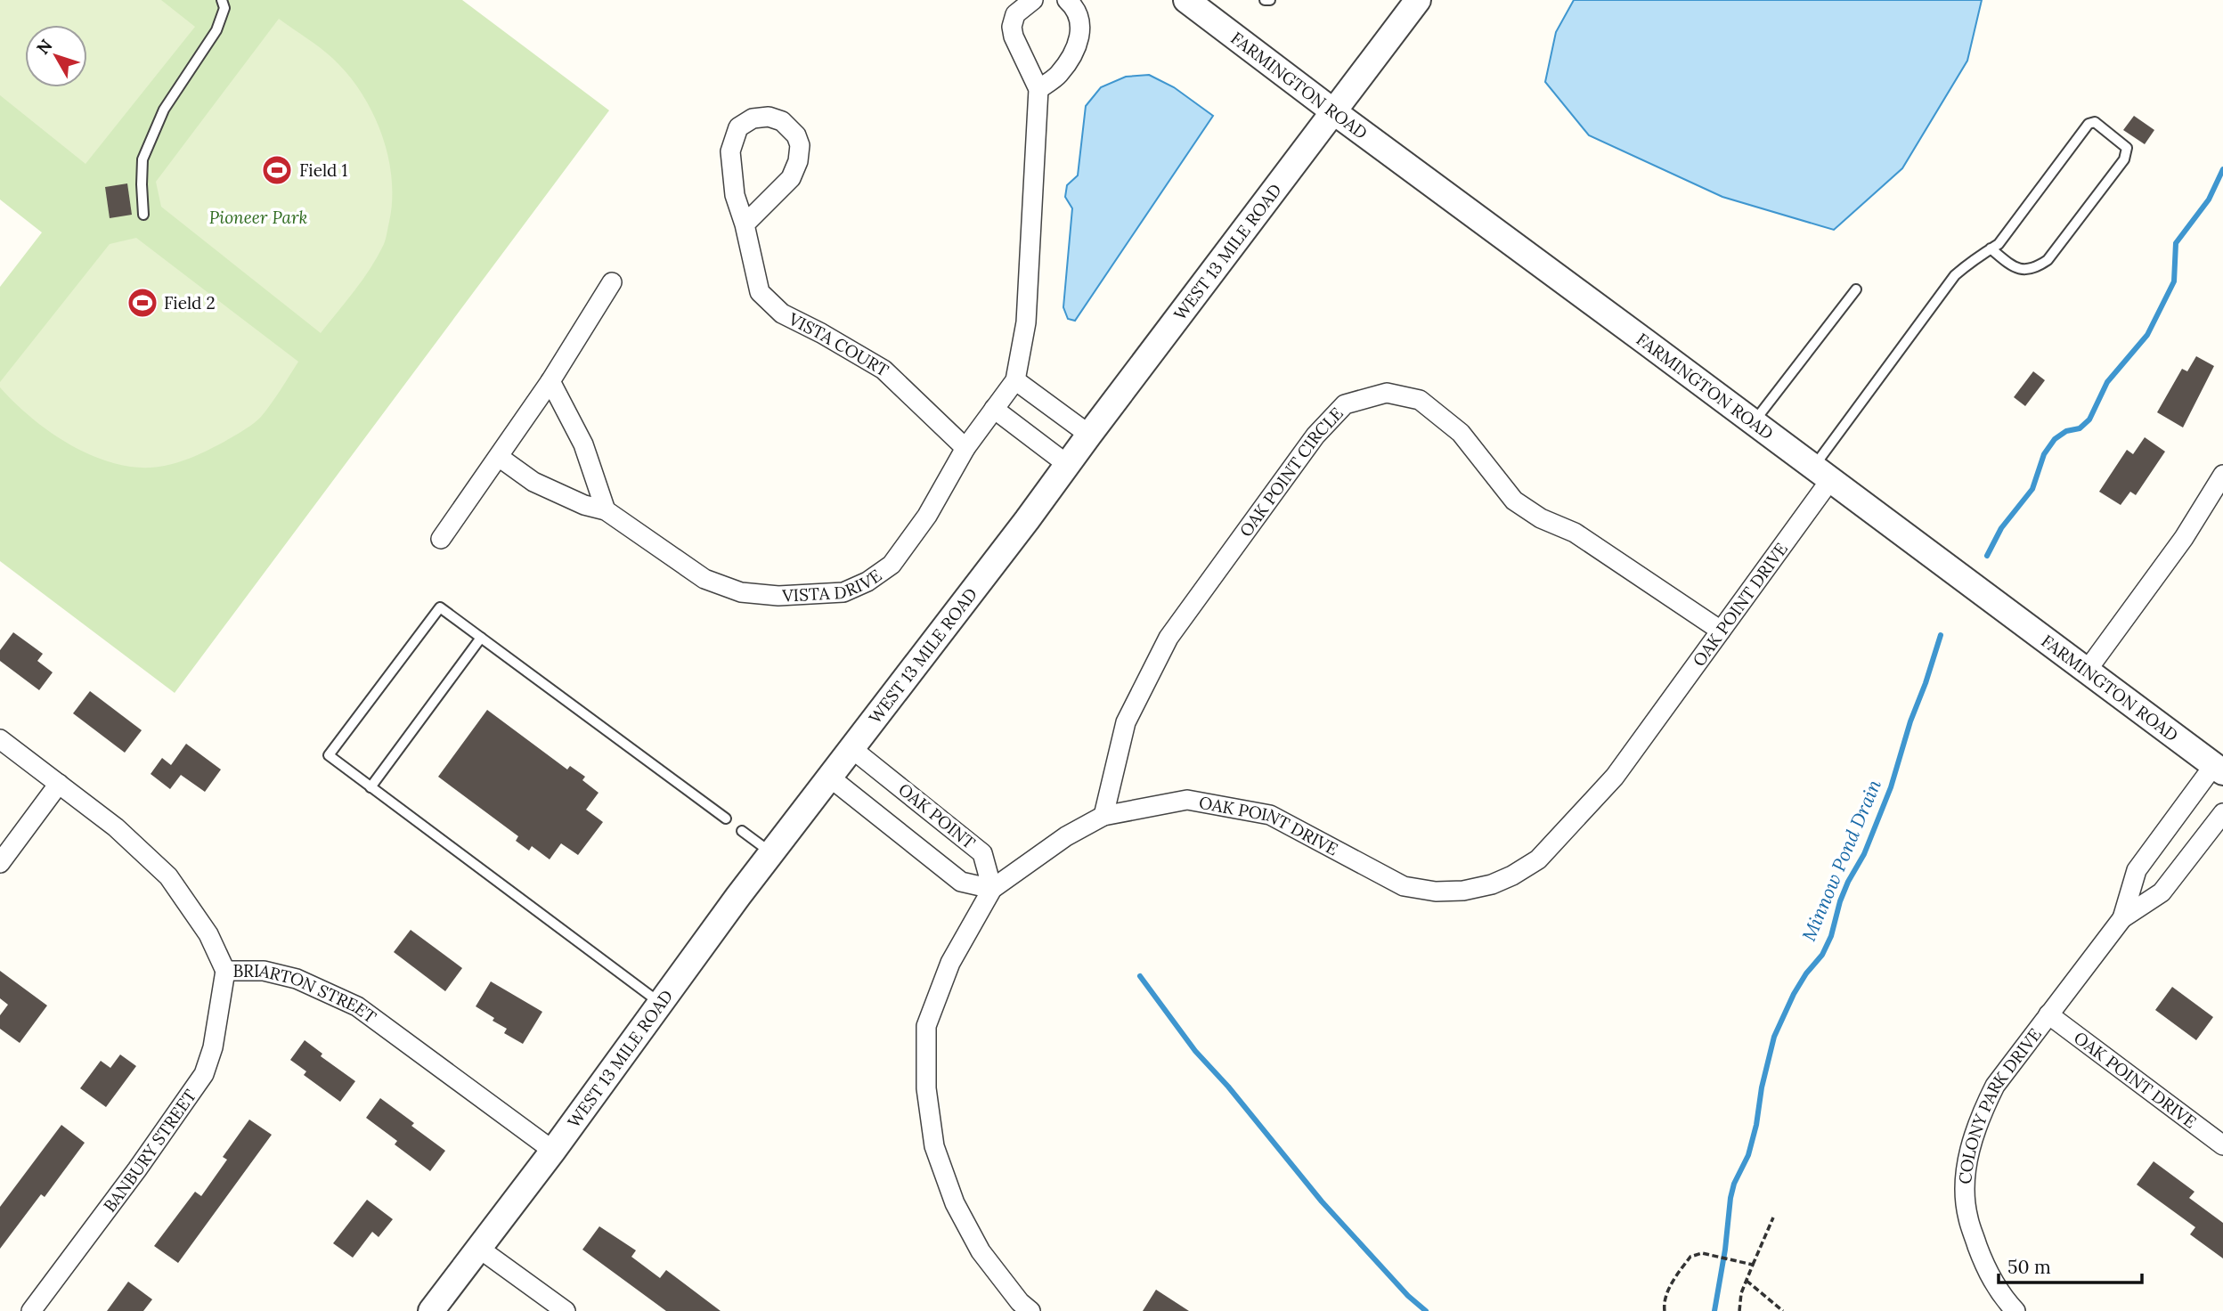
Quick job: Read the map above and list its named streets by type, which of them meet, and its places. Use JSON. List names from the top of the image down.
{
  "streets": {
    "street": [
      "FARMINGTON ROAD",
      "WEST 13 MILE ROAD",
      "VISTA COURT",
      "OAK POINT CIRCLE",
      "VISTA DRIVE",
      "OAK POINT DRIVE",
      "OAK POINT",
      "BRIARTON STREET",
      "COLONY PARK DRIVE",
      "BANBURY STREET"
    ]
  },
  "crossings": [
    ["FARMINGTON ROAD", "WEST 13 MILE ROAD"],
    ["FARMINGTON ROAD", "OAK POINT DRIVE"],
    ["FARMINGTON ROAD", "COLONY PARK DRIVE"],
    ["WEST 13 MILE ROAD", "OAK POINT"],
    ["WEST 13 MILE ROAD", "BRIARTON STREET"],
    ["VISTA COURT", "VISTA DRIVE"],
    ["OAK POINT CIRCLE", "OAK POINT DRIVE"],
    ["OAK POINT DRIVE", "OAK POINT"],
    ["OAK POINT DRIVE", "COLONY PARK DRIVE"],
    ["BRIARTON STREET", "BANBURY STREET"]
  ],
  "water": ["Minnow Pond Drain"],
  "parks": ["Pioneer Park"],
  "places": {
    "sports": ["Field 1", "Field 2"]
  },
  "scale_bar": "50 m",
  "north": "top left"
}
